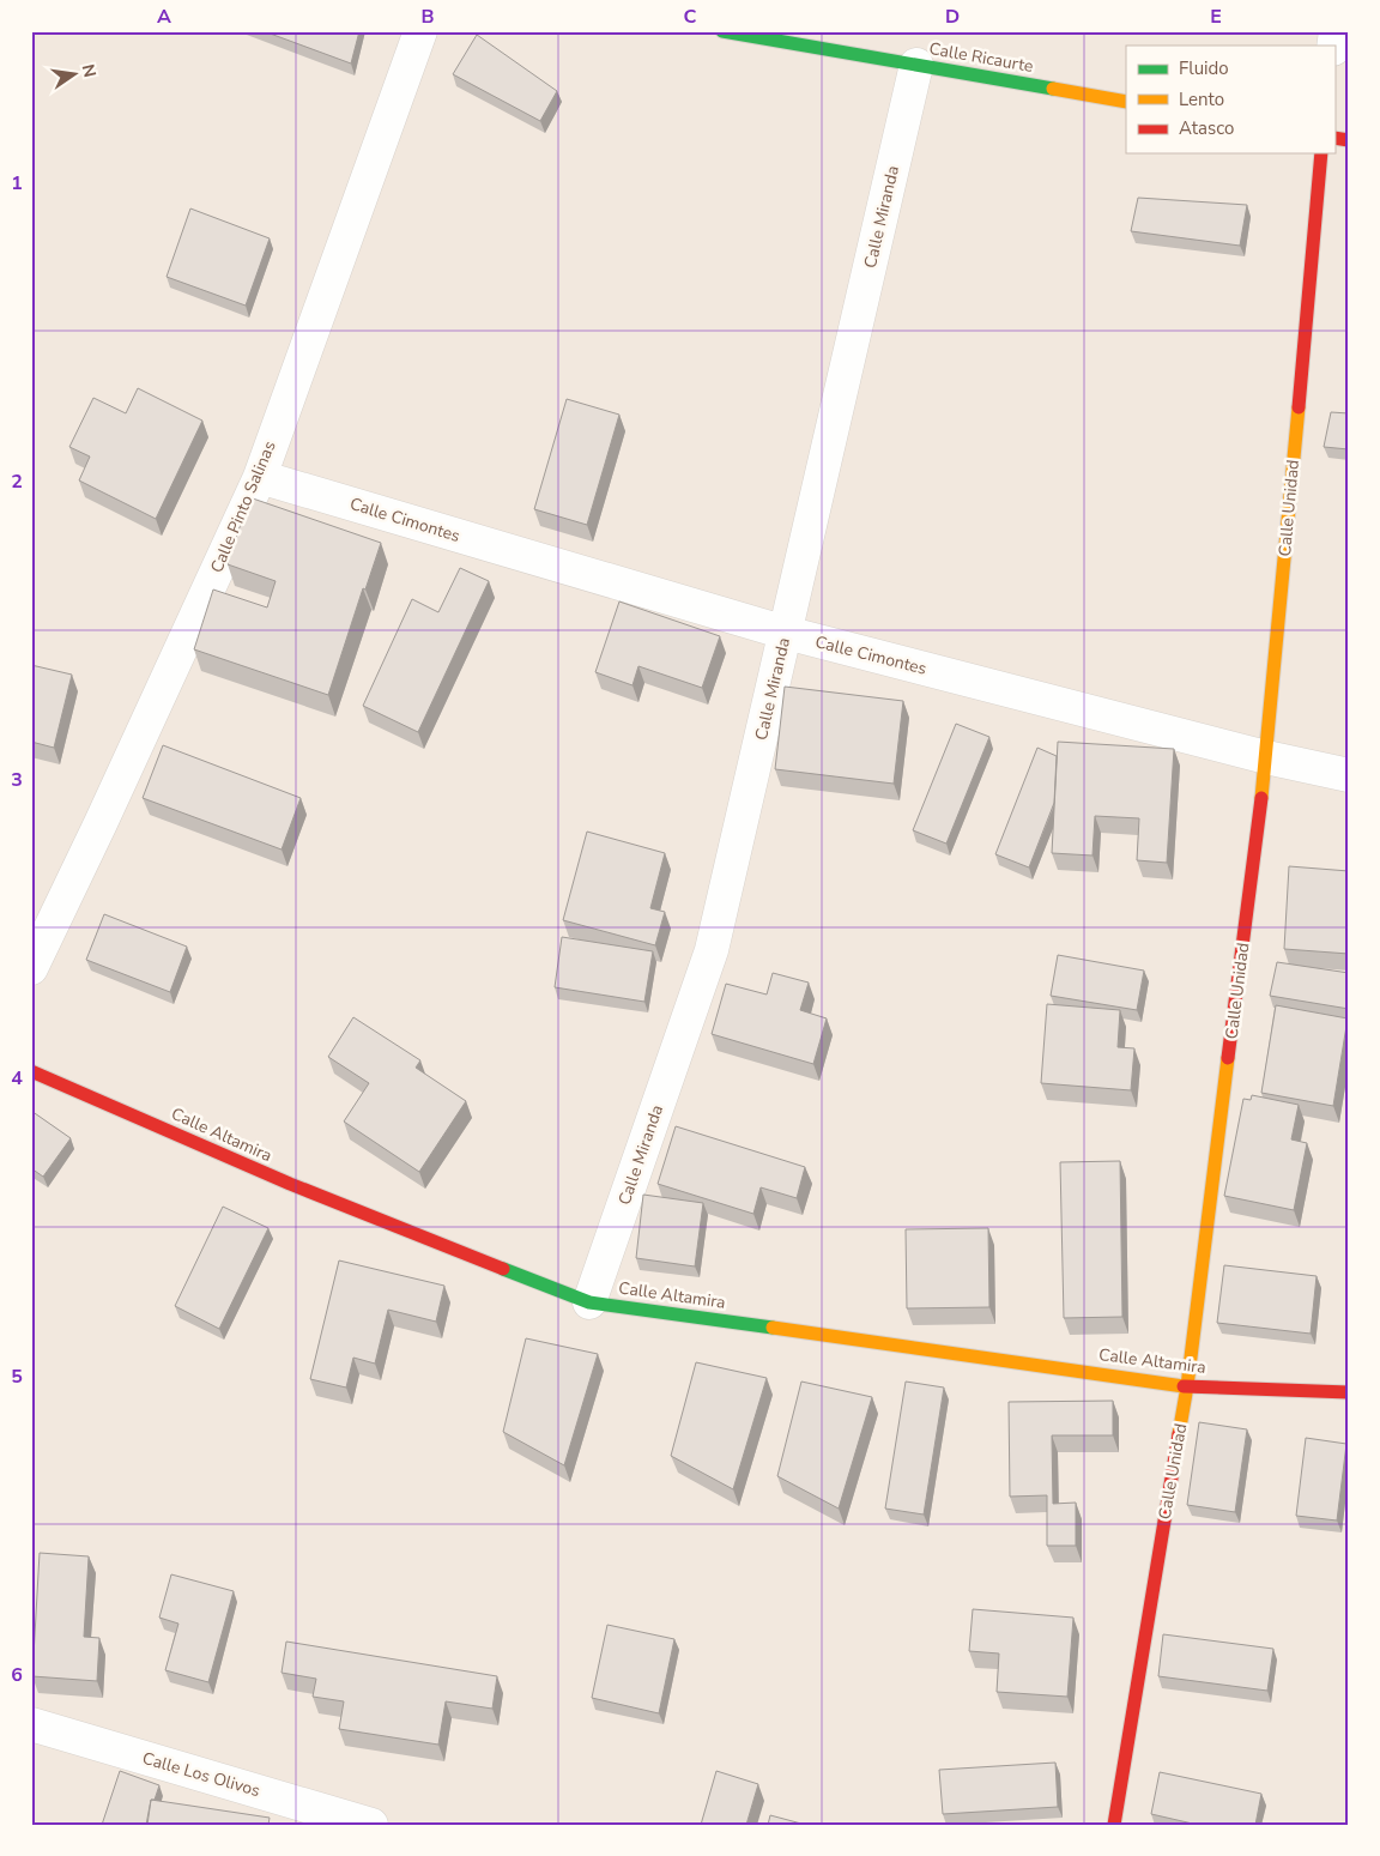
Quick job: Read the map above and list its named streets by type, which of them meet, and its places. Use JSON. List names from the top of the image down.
{
  "streets": {
    "street": [
      "Calle Ricaurte",
      "Calle Miranda",
      "Calle Pinto Salinas",
      "Calle Unidad",
      "Calle Cimontes",
      "Calle Altamira",
      "Calle Los Olivos"
    ]
  },
  "crossings": [
    ["Calle Ricaurte", "Calle Miranda"],
    ["Calle Miranda", "Calle Cimontes"],
    ["Calle Miranda", "Calle Altamira"],
    ["Calle Pinto Salinas", "Calle Cimontes"],
    ["Calle Unidad", "Calle Cimontes"],
    ["Calle Unidad", "Calle Altamira"]
  ],
  "legend": ["Fluido", "Lento", "Atasco"],
  "north": "right",
  "grid": {
    "columns": [
      "A",
      "B",
      "C",
      "D",
      "E"
    ],
    "rows": [
      "1",
      "2",
      "3",
      "4",
      "5",
      "6"
    ]
  }
}
